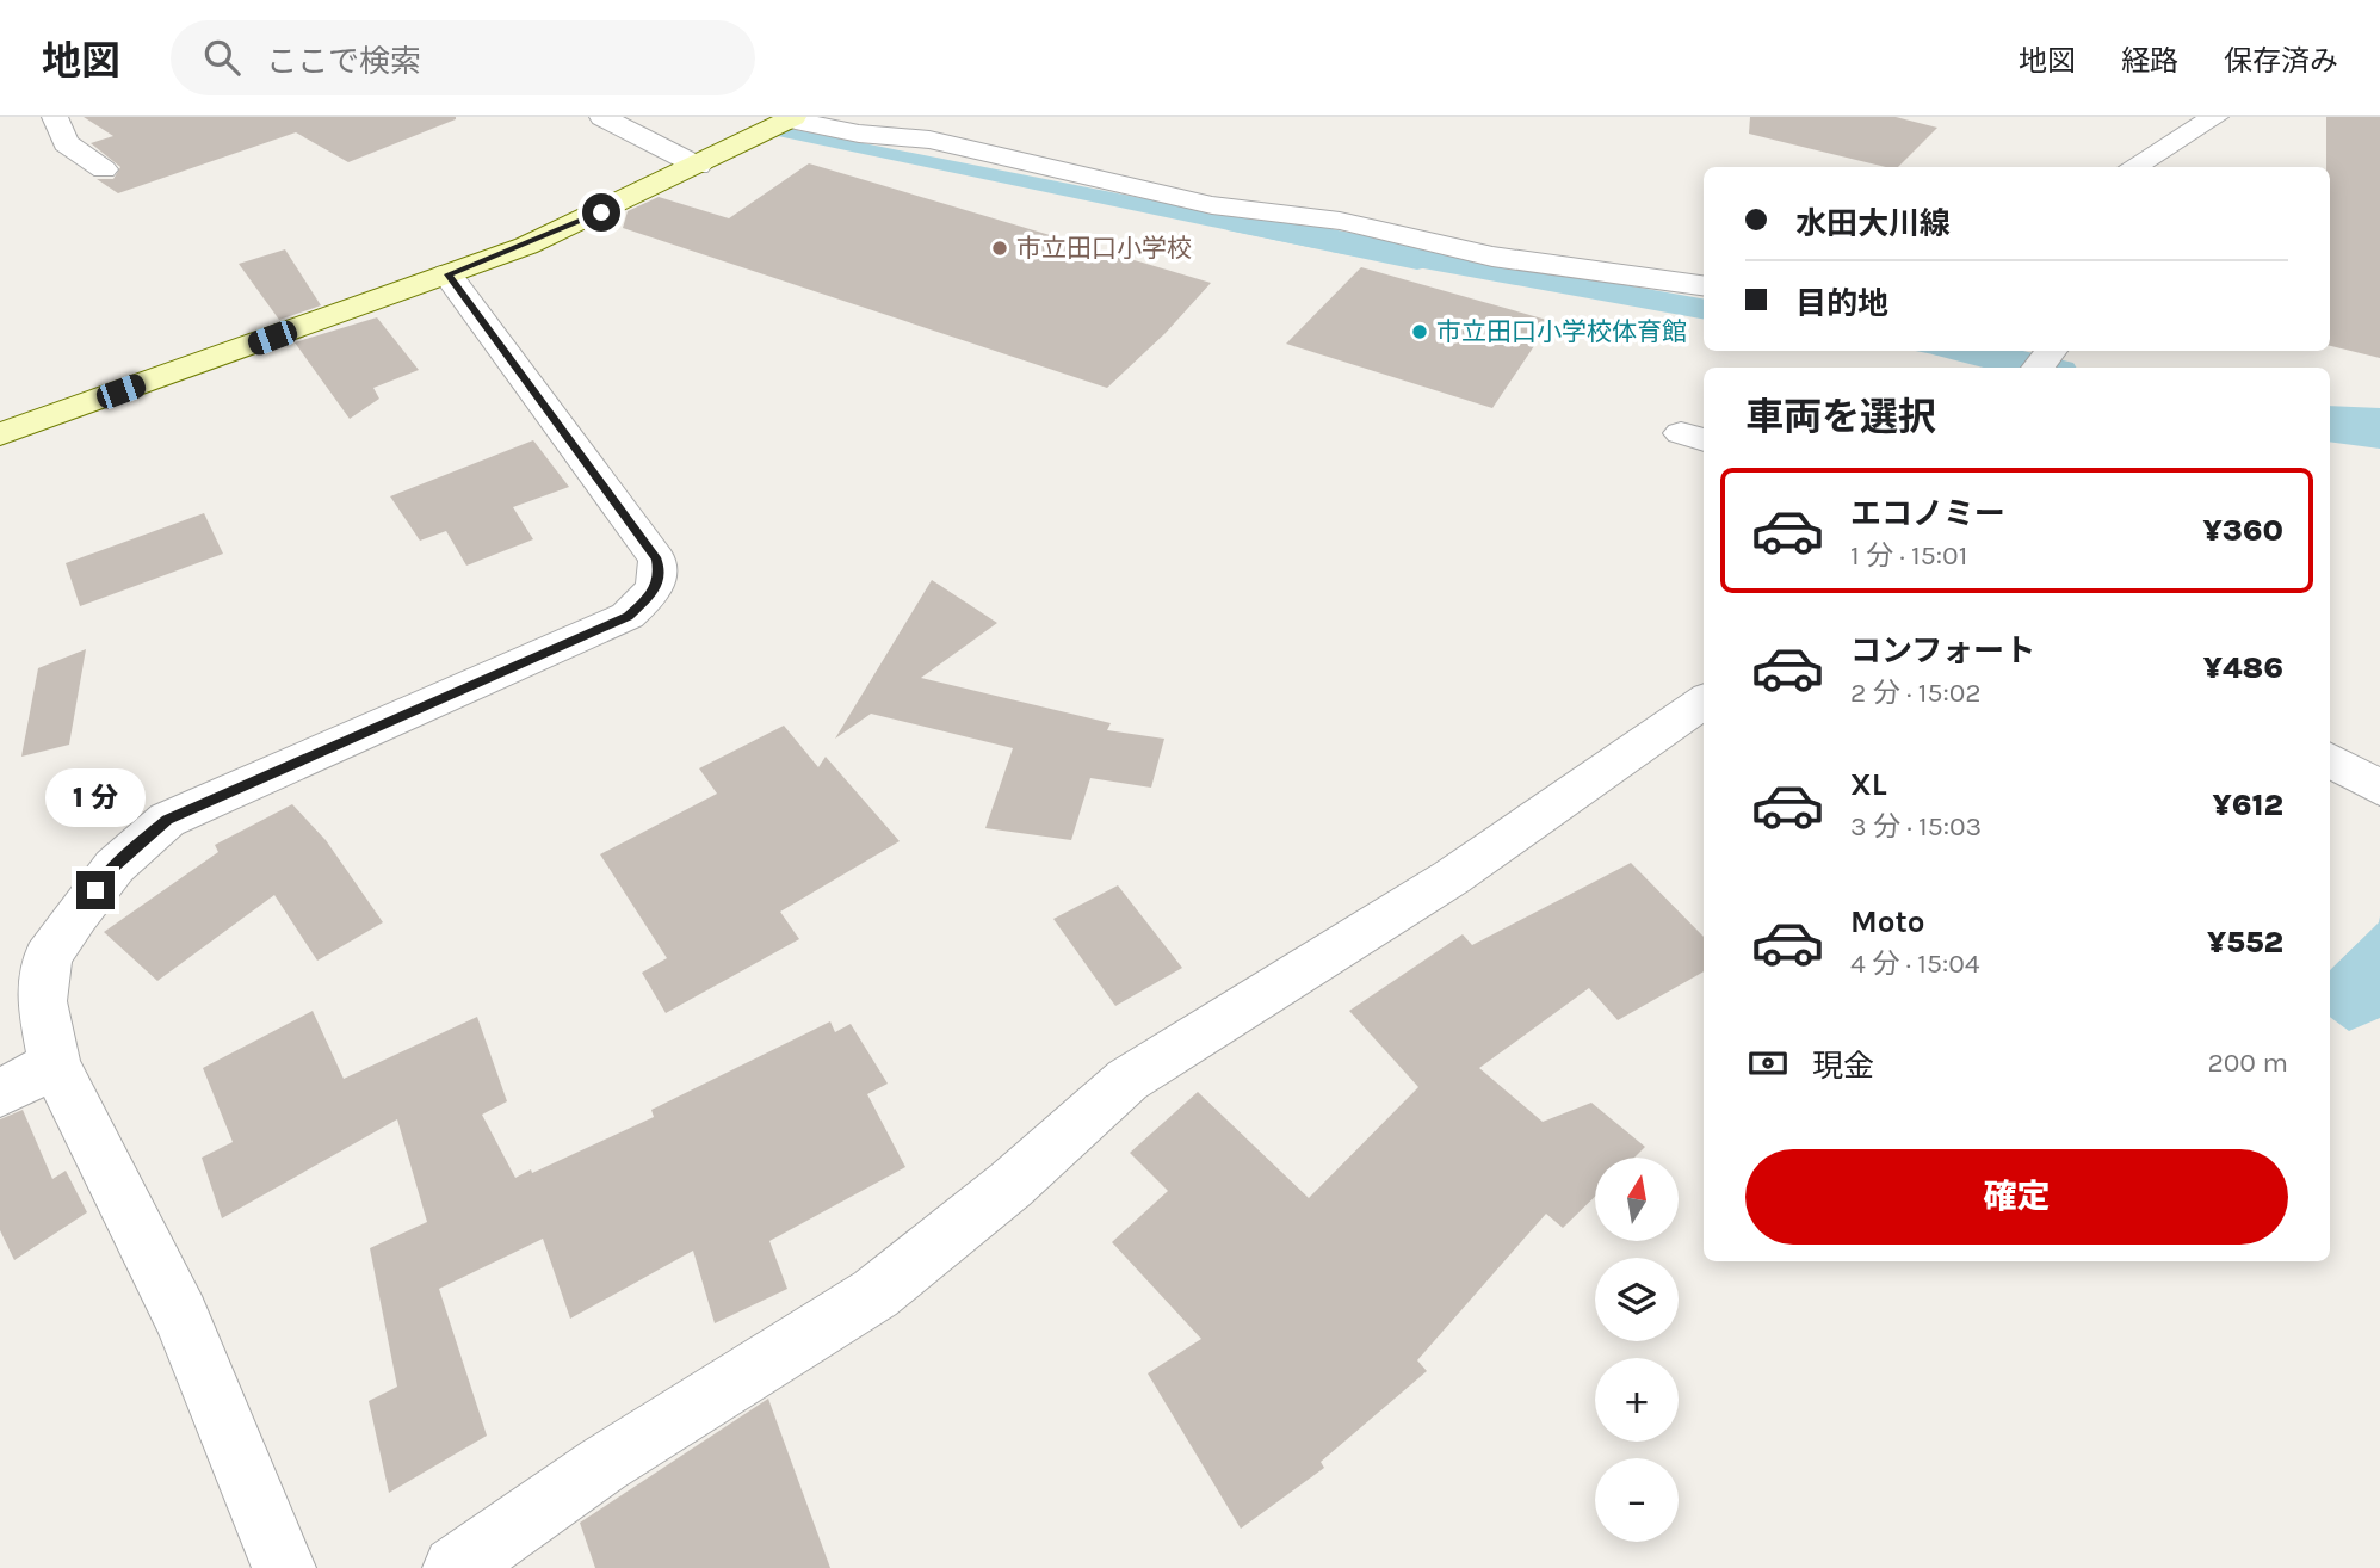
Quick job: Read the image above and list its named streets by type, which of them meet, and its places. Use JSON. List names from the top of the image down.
{
  "places": ["市立田口小学校", "市立田口小学校体育館"],
  "north": "top",
  "page": {
    "header": "地図",
    "search": "ここで検索",
    "nav": ["地図", "経路", "保存済み"],
    "banner": ["水田大川線", "目的地"],
    "heading": "車両を選択",
    "list": [
      {
        "name": "エコノミー",
        "note": "1 分 · 15:01",
        "value": "¥360"
      },
      {
        "name": "コンフォート",
        "note": "2 分 · 15:02",
        "value": "¥486"
      },
      {
        "name": "XL",
        "note": "3 分 · 15:03",
        "value": "¥612"
      },
      {
        "name": "Moto",
        "note": "4 分 · 15:04",
        "value": "¥552"
      }
    ],
    "bubble": "1 分",
    "pay": ["現金", "200 m"],
    "buttons": "確定",
    "map_buttons": ["+", "−"]
  }
}
